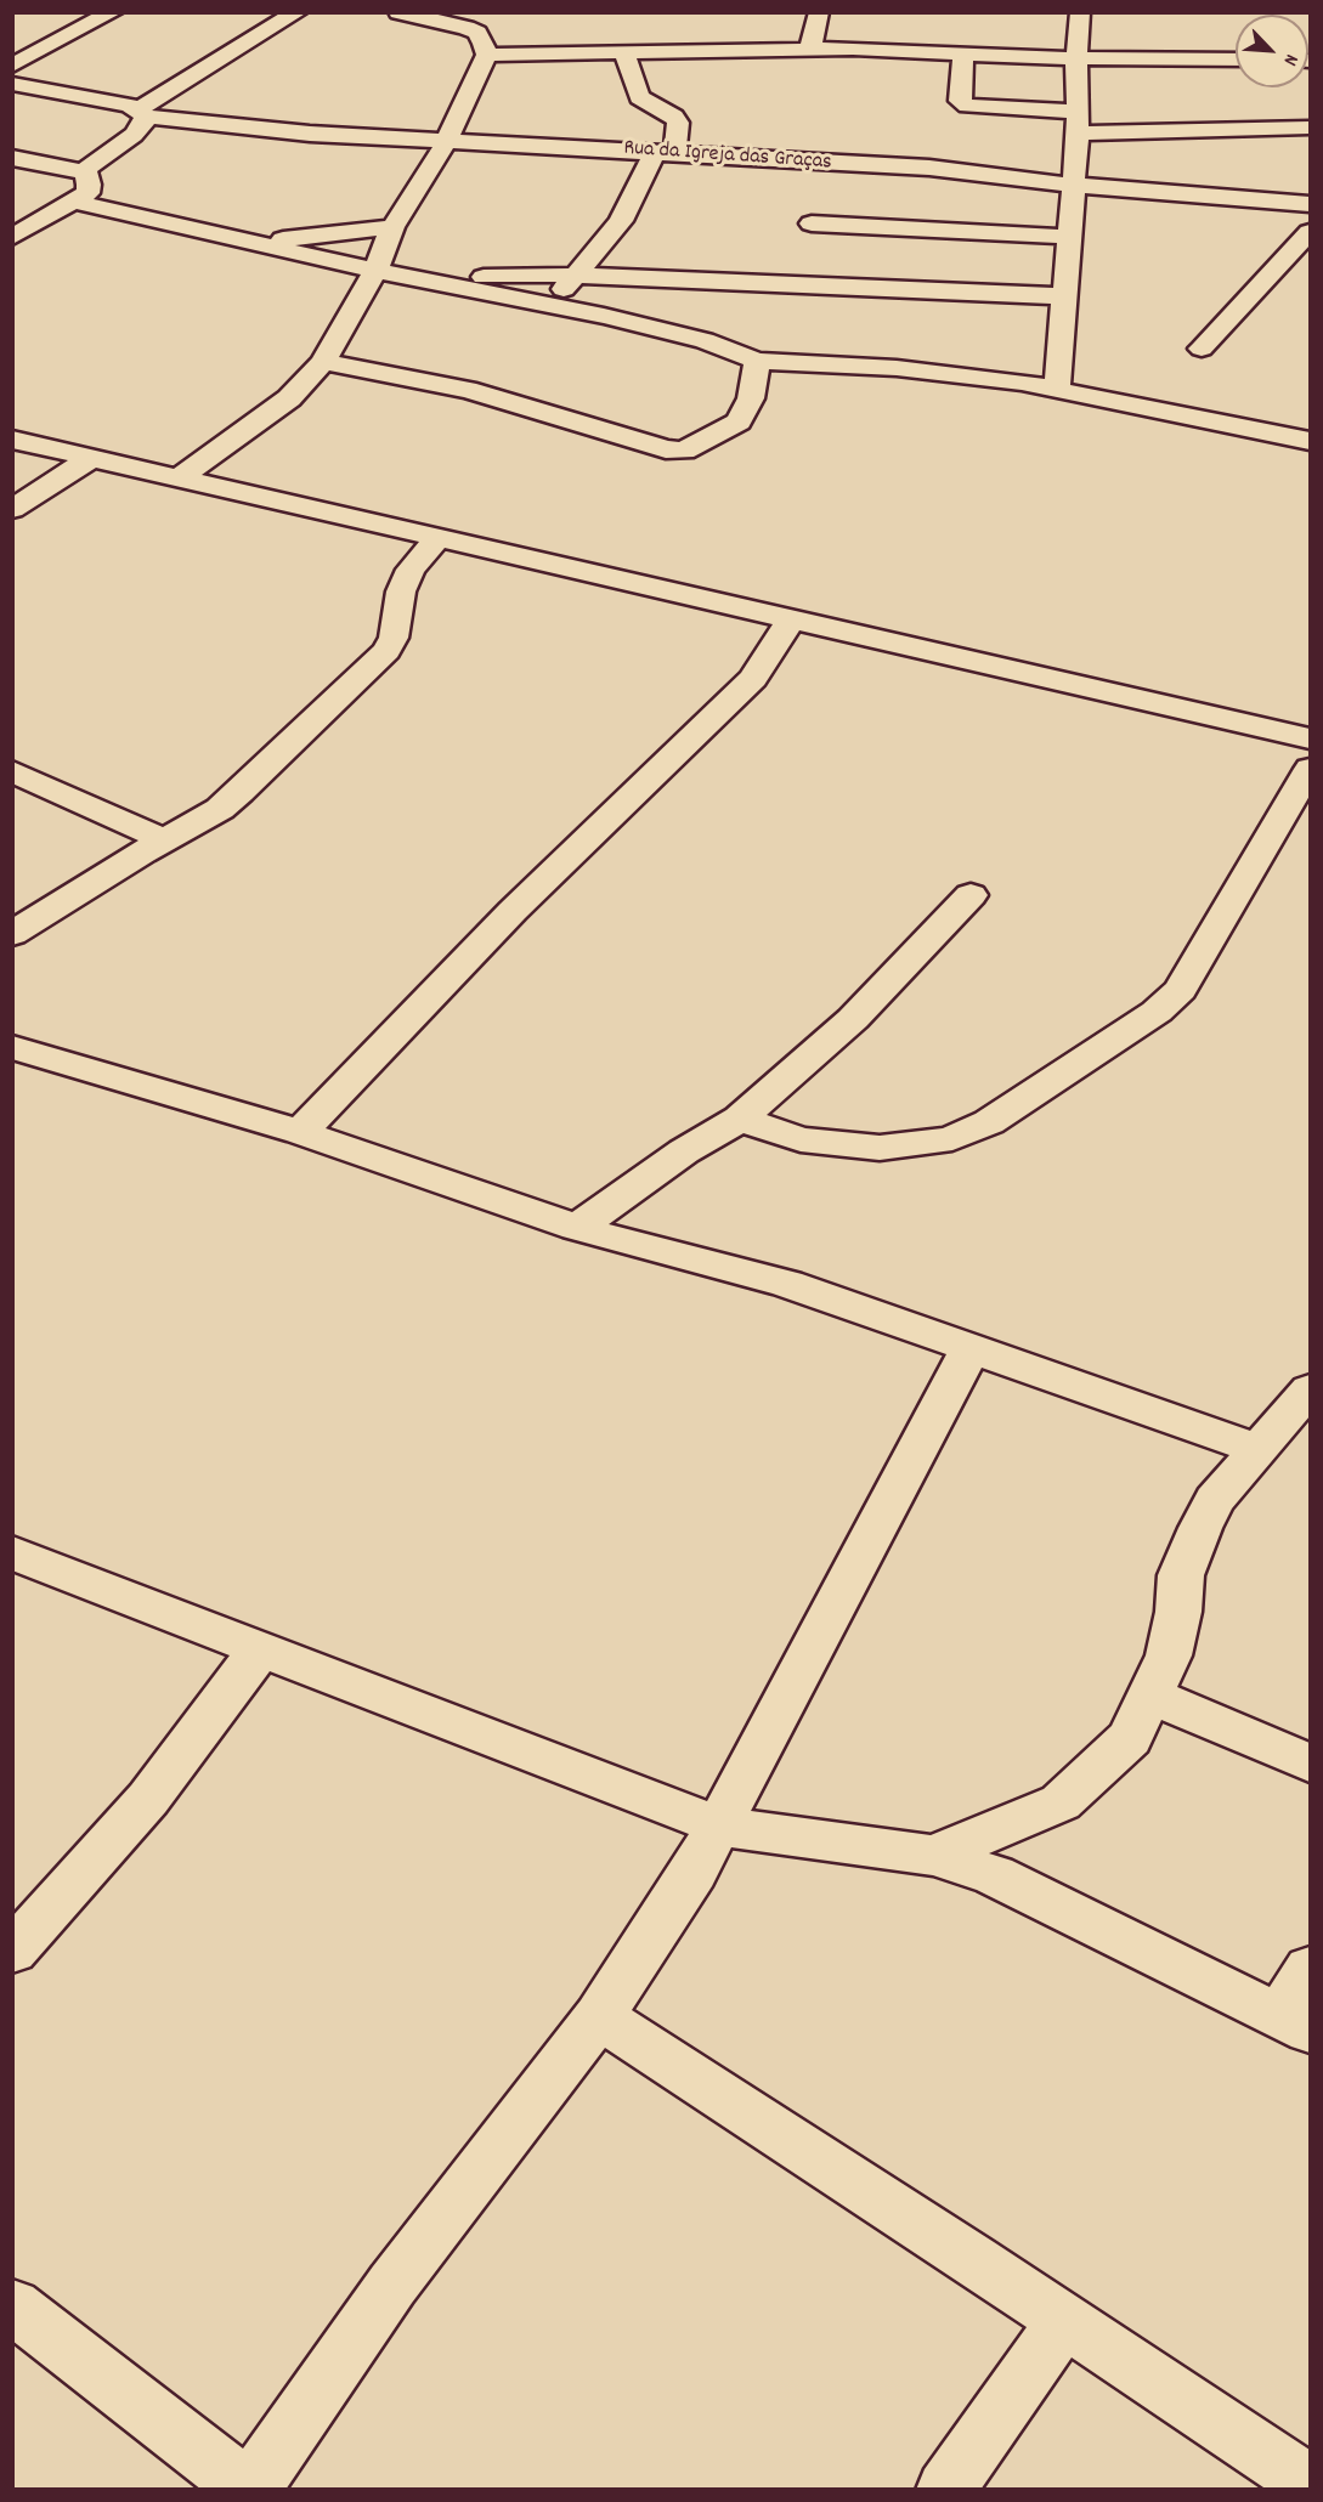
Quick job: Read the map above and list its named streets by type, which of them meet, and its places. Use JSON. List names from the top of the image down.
{
  "streets": {
    "street": ["Rua da Igreja das Graças"]
  },
  "north": "bottom right"
}
